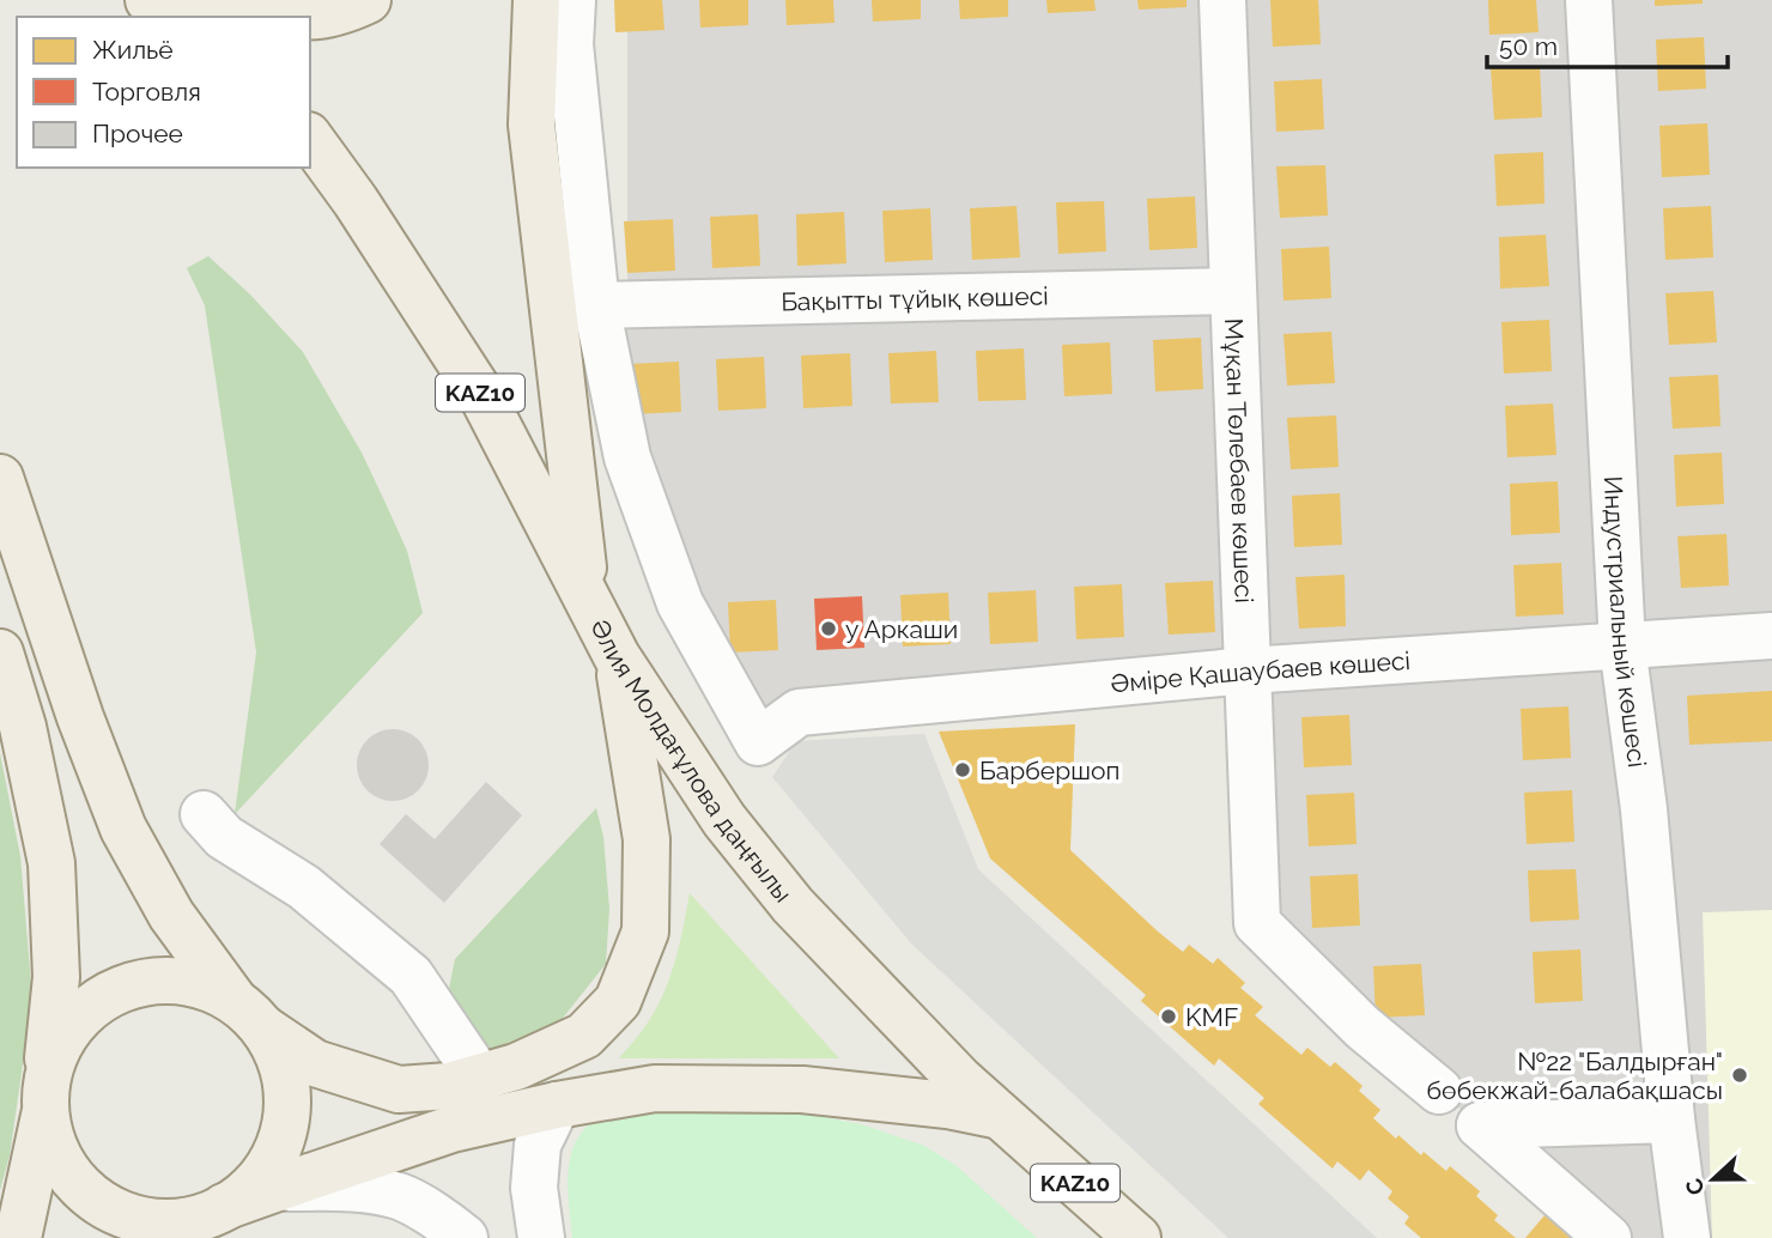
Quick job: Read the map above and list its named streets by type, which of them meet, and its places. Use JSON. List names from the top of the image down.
{
  "streets": {
    "main road": ["KAZ10", "Әлия Молдағұлова даңғылы"],
    "street": [
      "Бақытты тұйық көшесі",
      "Мұқан Төлебаев көшесі",
      "Индустриальный көшесі",
      "Әміре Қашаубаев көшесі"
    ]
  },
  "crossings": [
    ["Бақытты тұйық көшесі", "Мұқан Төлебаев көшесі"],
    ["Бақытты тұйық көшесі", "Әміре Қашаубаев көшесі"],
    ["KAZ10", "Әлия Молдағұлова даңғылы"],
    ["Мұқан Төлебаев көшесі", "Әміре Қашаубаев көшесі"],
    ["Индустриальный көшесі", "Әміре Қашаубаев көшесі"]
  ],
  "places": [
    "у Аркаши",
    "Барбершоп",
    "KMF",
    "№22 \"Балдырған\" бөбекжай-балабақшасы"
  ],
  "legend": ["Жильё", "Торговля", "Прочее"],
  "scale_bar": "50 m",
  "north": "left"
}
